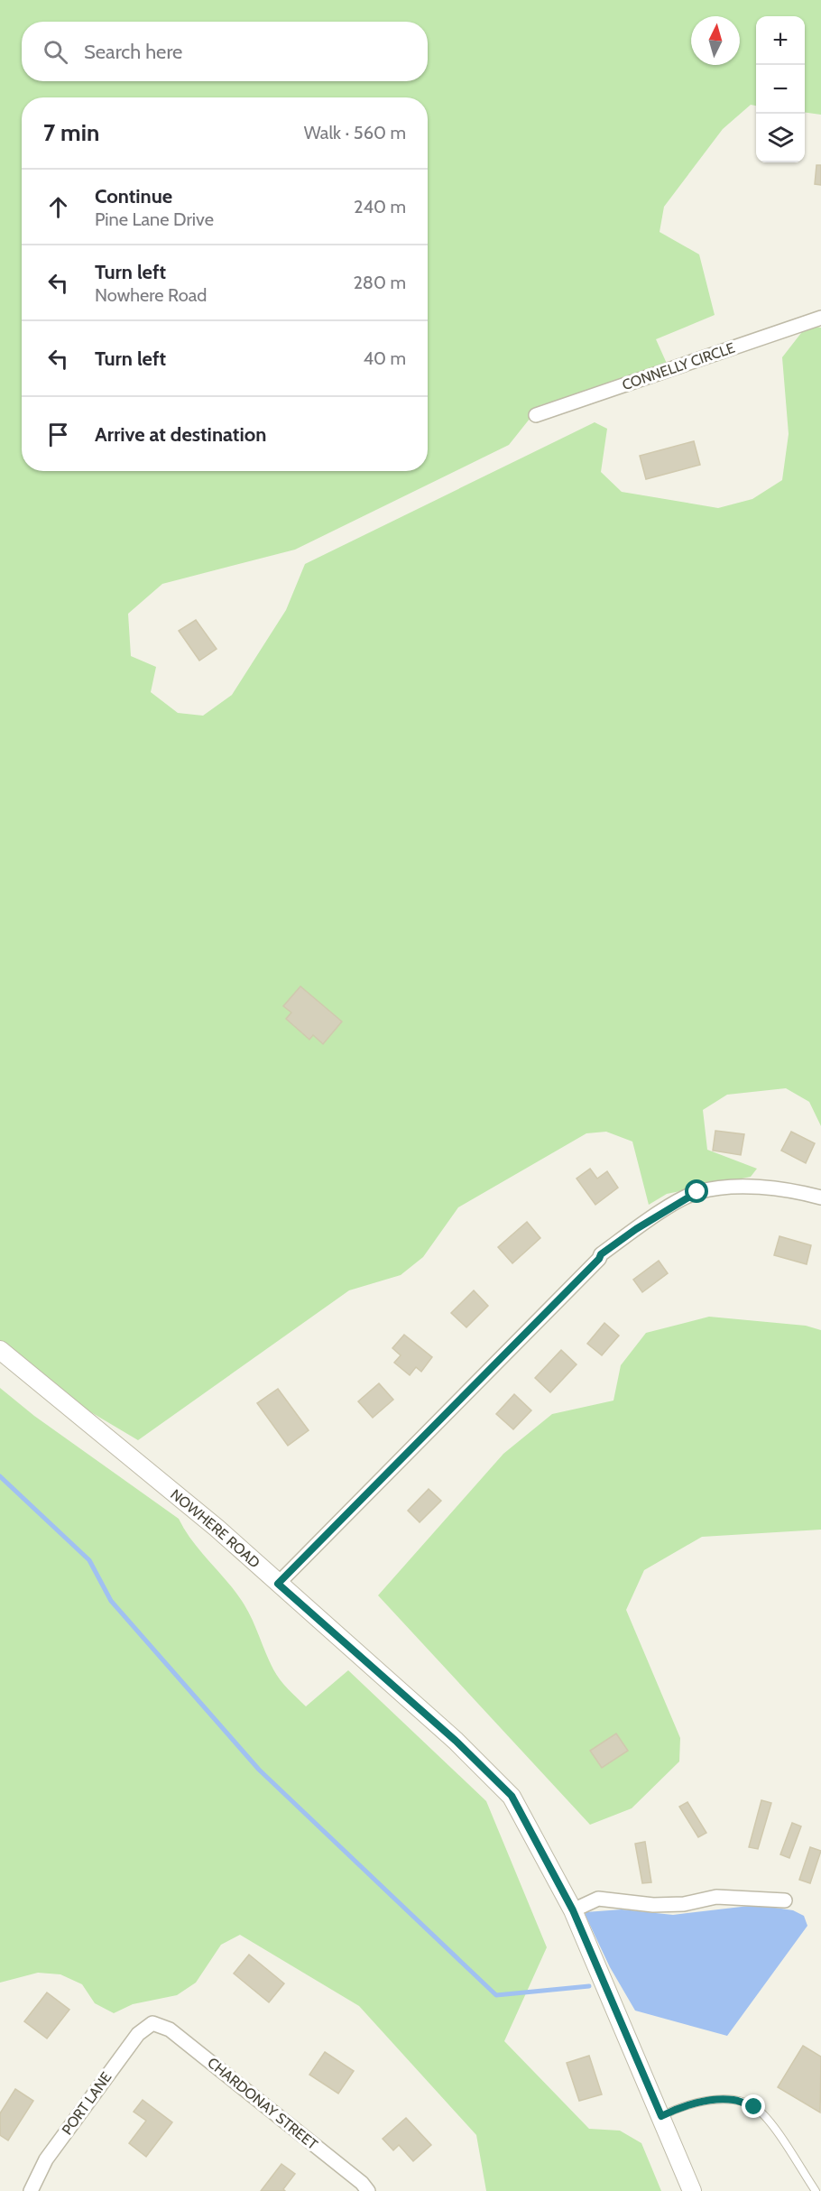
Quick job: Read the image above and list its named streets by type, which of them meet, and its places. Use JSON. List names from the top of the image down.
{
  "streets": {
    "street": [
      "CONNELLY CIRCLE",
      "NOWHERE ROAD",
      "PORT LANE",
      "CHARDONAY STREET"
    ]
  },
  "crossings": [
    ["PORT LANE", "CHARDONAY STREET"]
  ],
  "north": "top",
  "page": {
    "map_buttons": ["+", "−"],
    "search": "Search here",
    "heading": ["7 min", "Walk · 560 m"],
    "list": [
      ["Continue", "Pine Lane Drive", "240 m"],
      ["Turn left", "Nowhere Road", "280 m"],
      ["Turn left", "40 m"],
      "Arrive at destination"
    ]
  }
}
